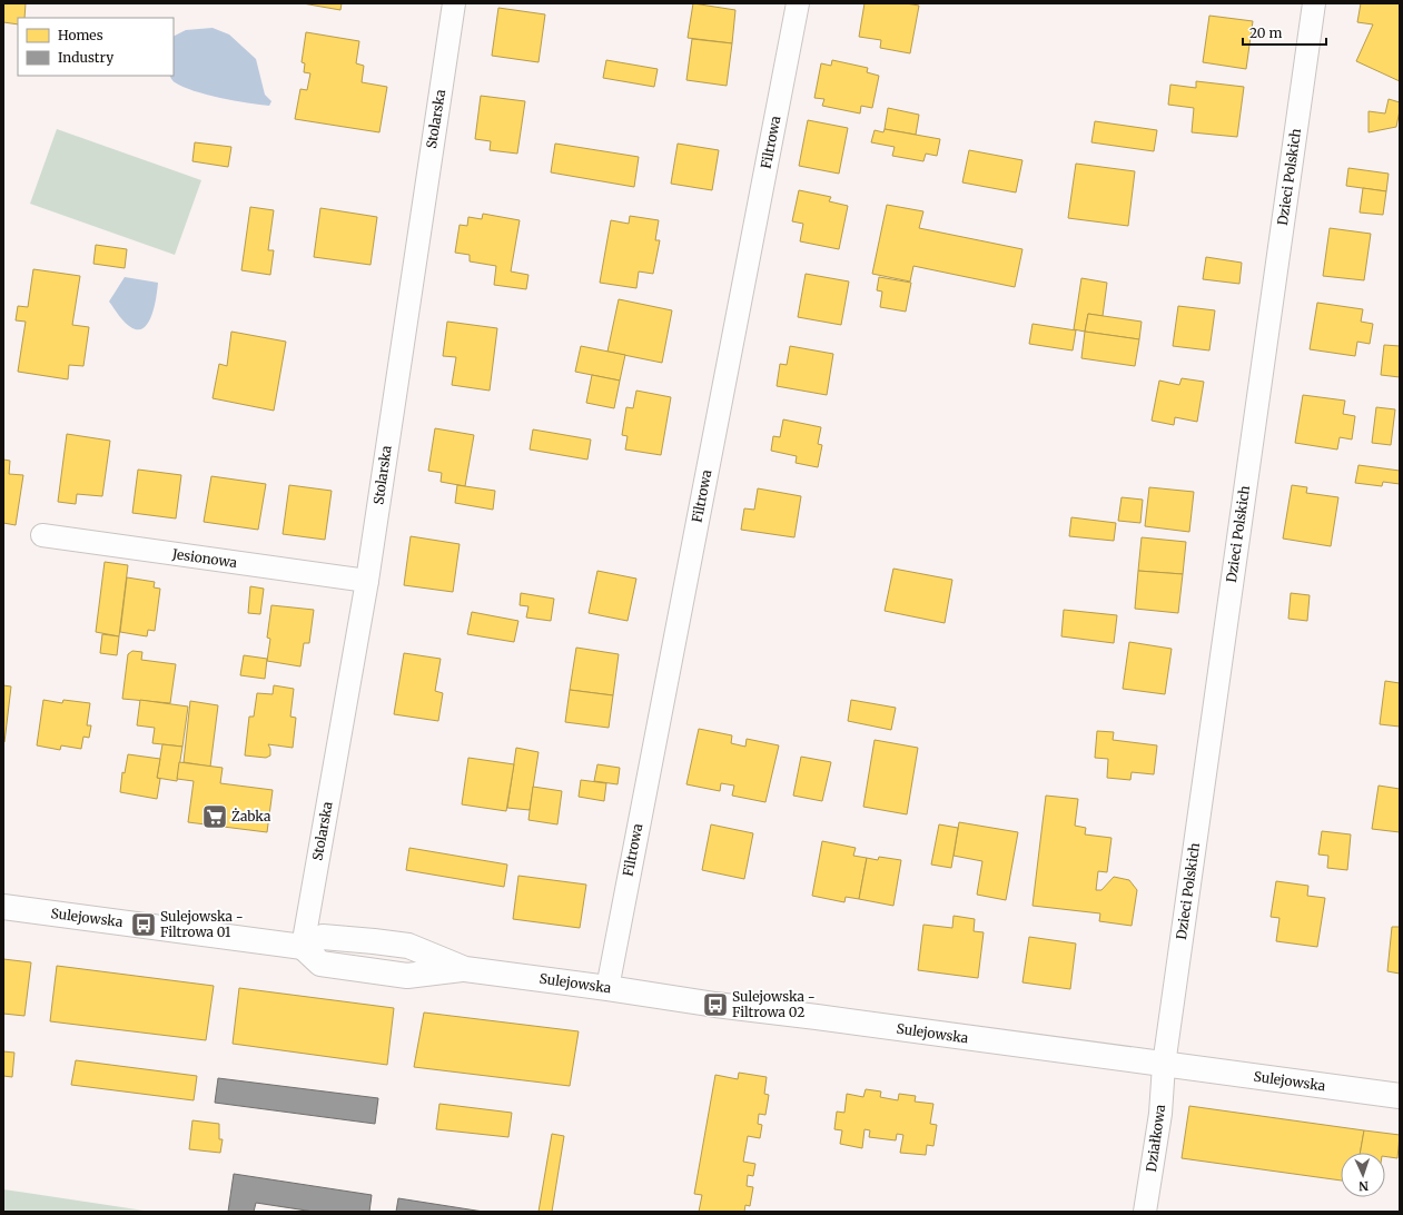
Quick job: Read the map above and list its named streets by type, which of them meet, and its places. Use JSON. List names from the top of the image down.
{
  "streets": {
    "main road": ["Sulejowska"],
    "street": [
      "Stolarska",
      "Filtrowa",
      "Dzieci Polskich",
      "Jesionowa",
      "Działkowa"
    ]
  },
  "crossings": [
    ["Stolarska", "Jesionowa"],
    ["Stolarska", "Sulejowska"],
    ["Filtrowa", "Sulejowska"],
    ["Dzieci Polskich", "Sulejowska"],
    ["Dzieci Polskich", "Działkowa"],
    ["Sulejowska", "Działkowa"]
  ],
  "places": {
    "supermarket": ["Żabka"],
    "bus stop": ["Sulejowska - Filtrowa 01", "Sulejowska - Filtrowa 02"]
  },
  "legend": ["Homes", "Industry"],
  "scale_bar": "20 m",
  "north": "bottom"
}
